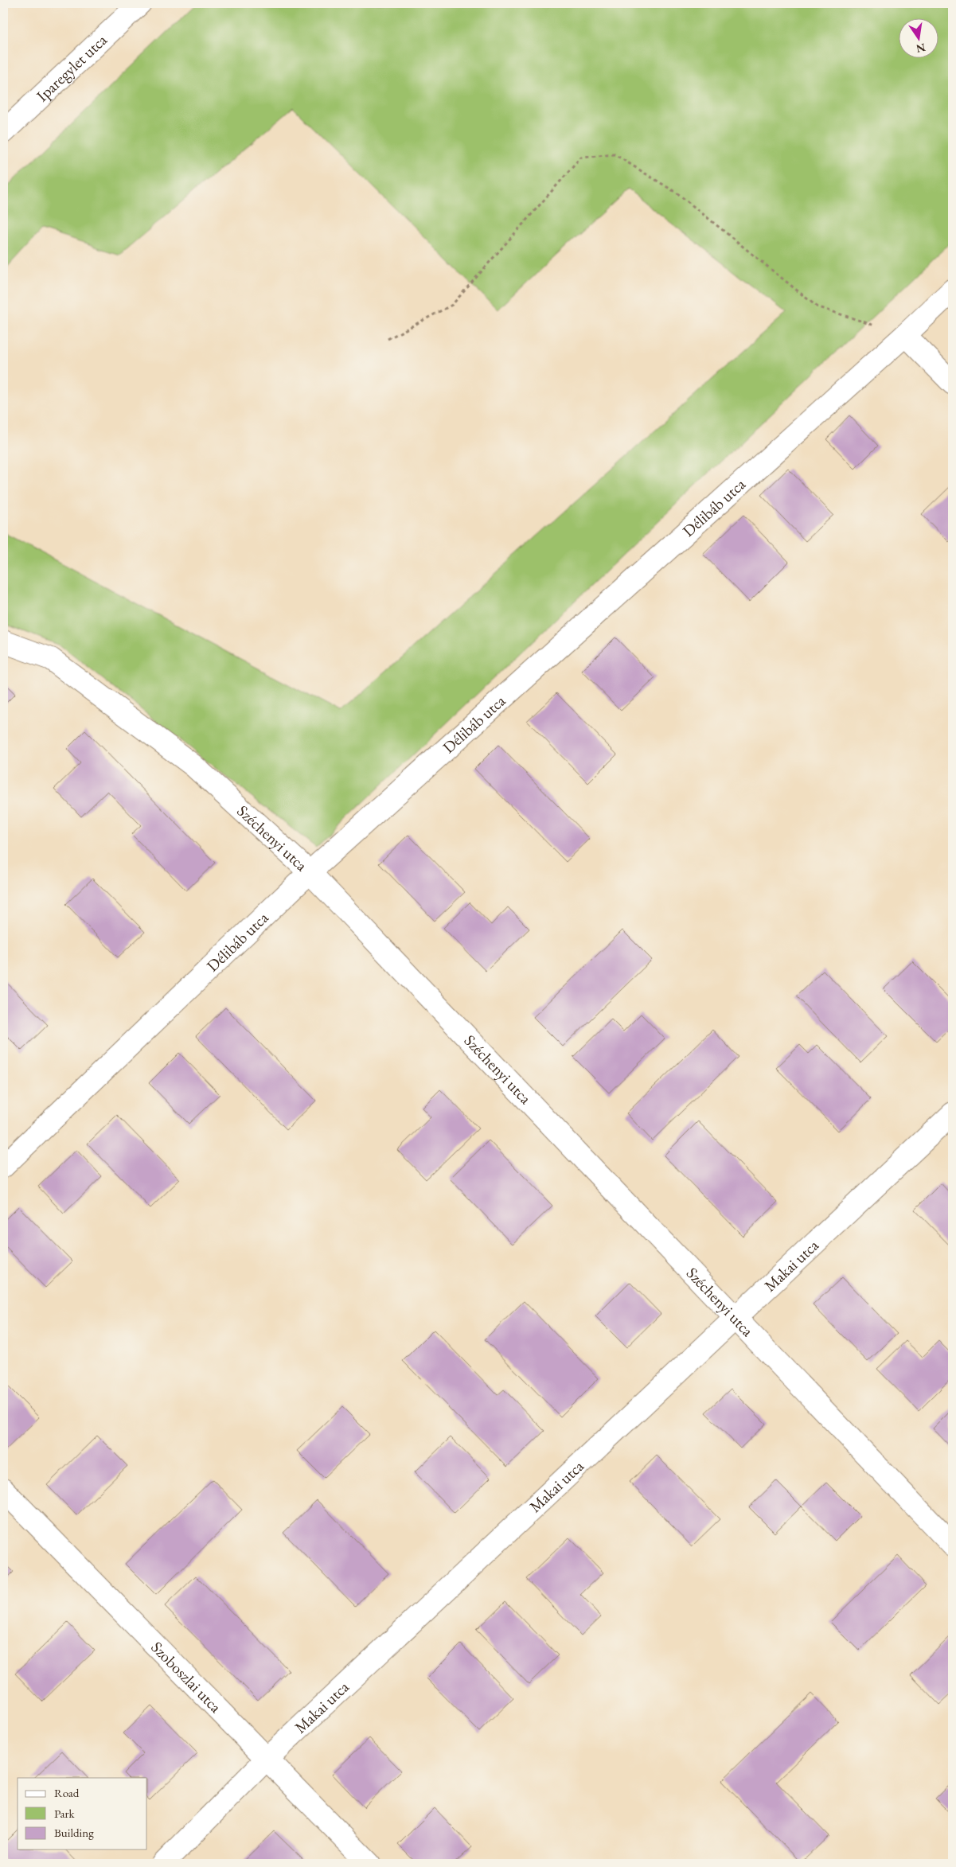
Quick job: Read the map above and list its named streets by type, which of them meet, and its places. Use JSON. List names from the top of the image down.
{
  "streets": {
    "street": [
      "Iparegylet utca",
      "Délibáb utca",
      "Széchenyi utca",
      "Makai utca",
      "Szoboszlai utca"
    ]
  },
  "crossings": [
    ["Délibáb utca", "Széchenyi utca"],
    ["Széchenyi utca", "Makai utca"],
    ["Makai utca", "Szoboszlai utca"]
  ],
  "legend": ["Road", "Park", "Building"],
  "north": "bottom"
}
